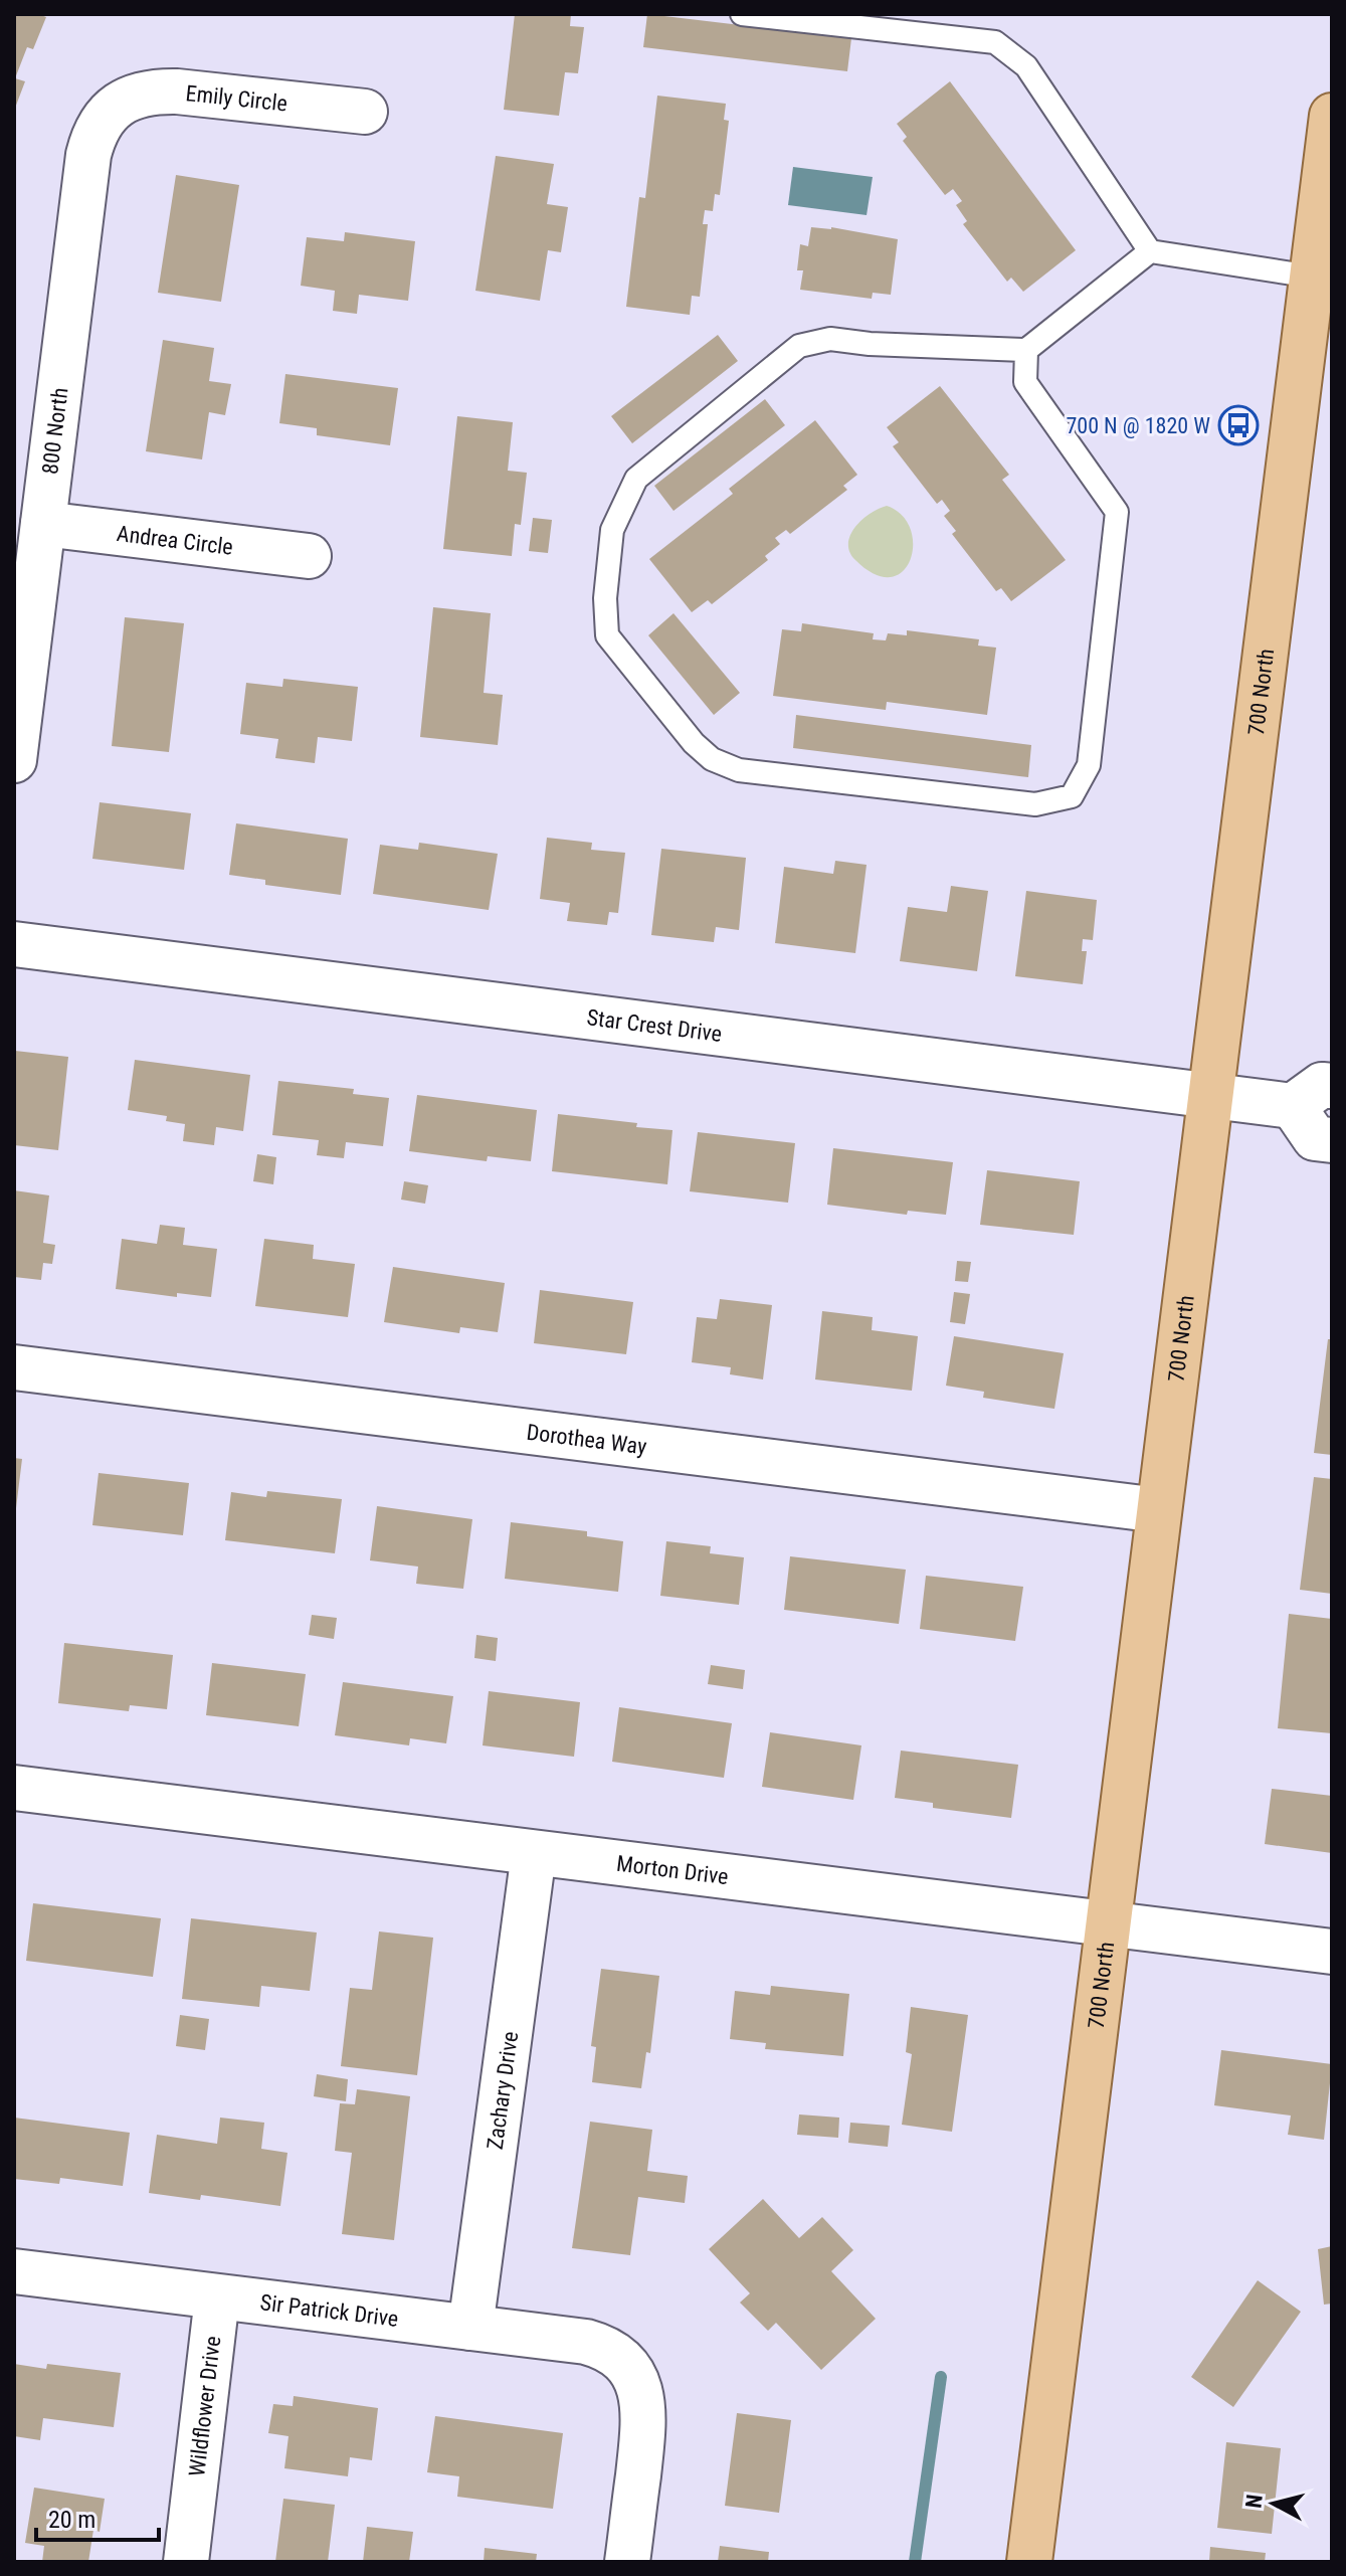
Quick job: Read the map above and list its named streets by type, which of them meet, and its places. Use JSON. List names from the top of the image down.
{
  "streets": {
    "main road": ["700 North"],
    "street": [
      "Emily Circle",
      "800 North",
      "Andrea Circle",
      "Star Crest Drive",
      "Dorothea Way",
      "Morton Drive",
      "Zachary Drive",
      "Sir Patrick Drive",
      "Wildflower Drive"
    ]
  },
  "crossings": [
    ["Emily Circle", "800 North"],
    ["800 North", "Andrea Circle"],
    ["700 North", "Star Crest Drive"],
    ["700 North", "Dorothea Way"],
    ["700 North", "Morton Drive"],
    ["Morton Drive", "Zachary Drive"],
    ["Zachary Drive", "Sir Patrick Drive"],
    ["Sir Patrick Drive", "Wildflower Drive"]
  ],
  "places": {
    "bus stop": ["700 N @ 1820 W"]
  },
  "scale_bar": "20 m",
  "north": "left"
}
